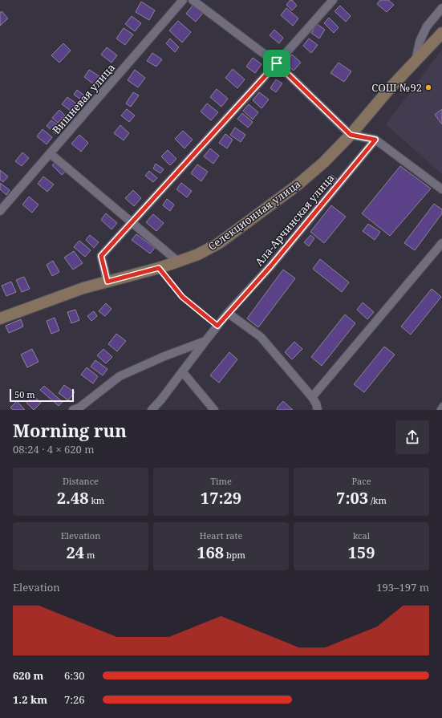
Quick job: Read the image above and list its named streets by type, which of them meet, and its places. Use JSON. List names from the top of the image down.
{
  "streets": {
    "street": ["Вишневая улица", "Селекционная улица", "Ала-Арчинская улица"]
  },
  "places": ["СОШ №92"],
  "scale_bar": "50 m",
  "page": {
    "scale": "50 m",
    "heading": ["Morning run", "08:24 · 4 × 620 m"],
    "stats": [
      ["Distance", "2.48 km"],
      ["Time", "17:29"],
      ["Pace", "7:03 /km"],
      ["Elevation", "24 m"],
      ["Heart rate", "168 bpm"],
      ["kcal", "159"]
    ],
    "chart": ["Elevation", "193–197 m"],
    "list": [
      {
        "name": "620 m",
        "note": "6:30"
      },
      {
        "name": "1.2 km",
        "note": "7:26"
      }
    ]
  }
}
